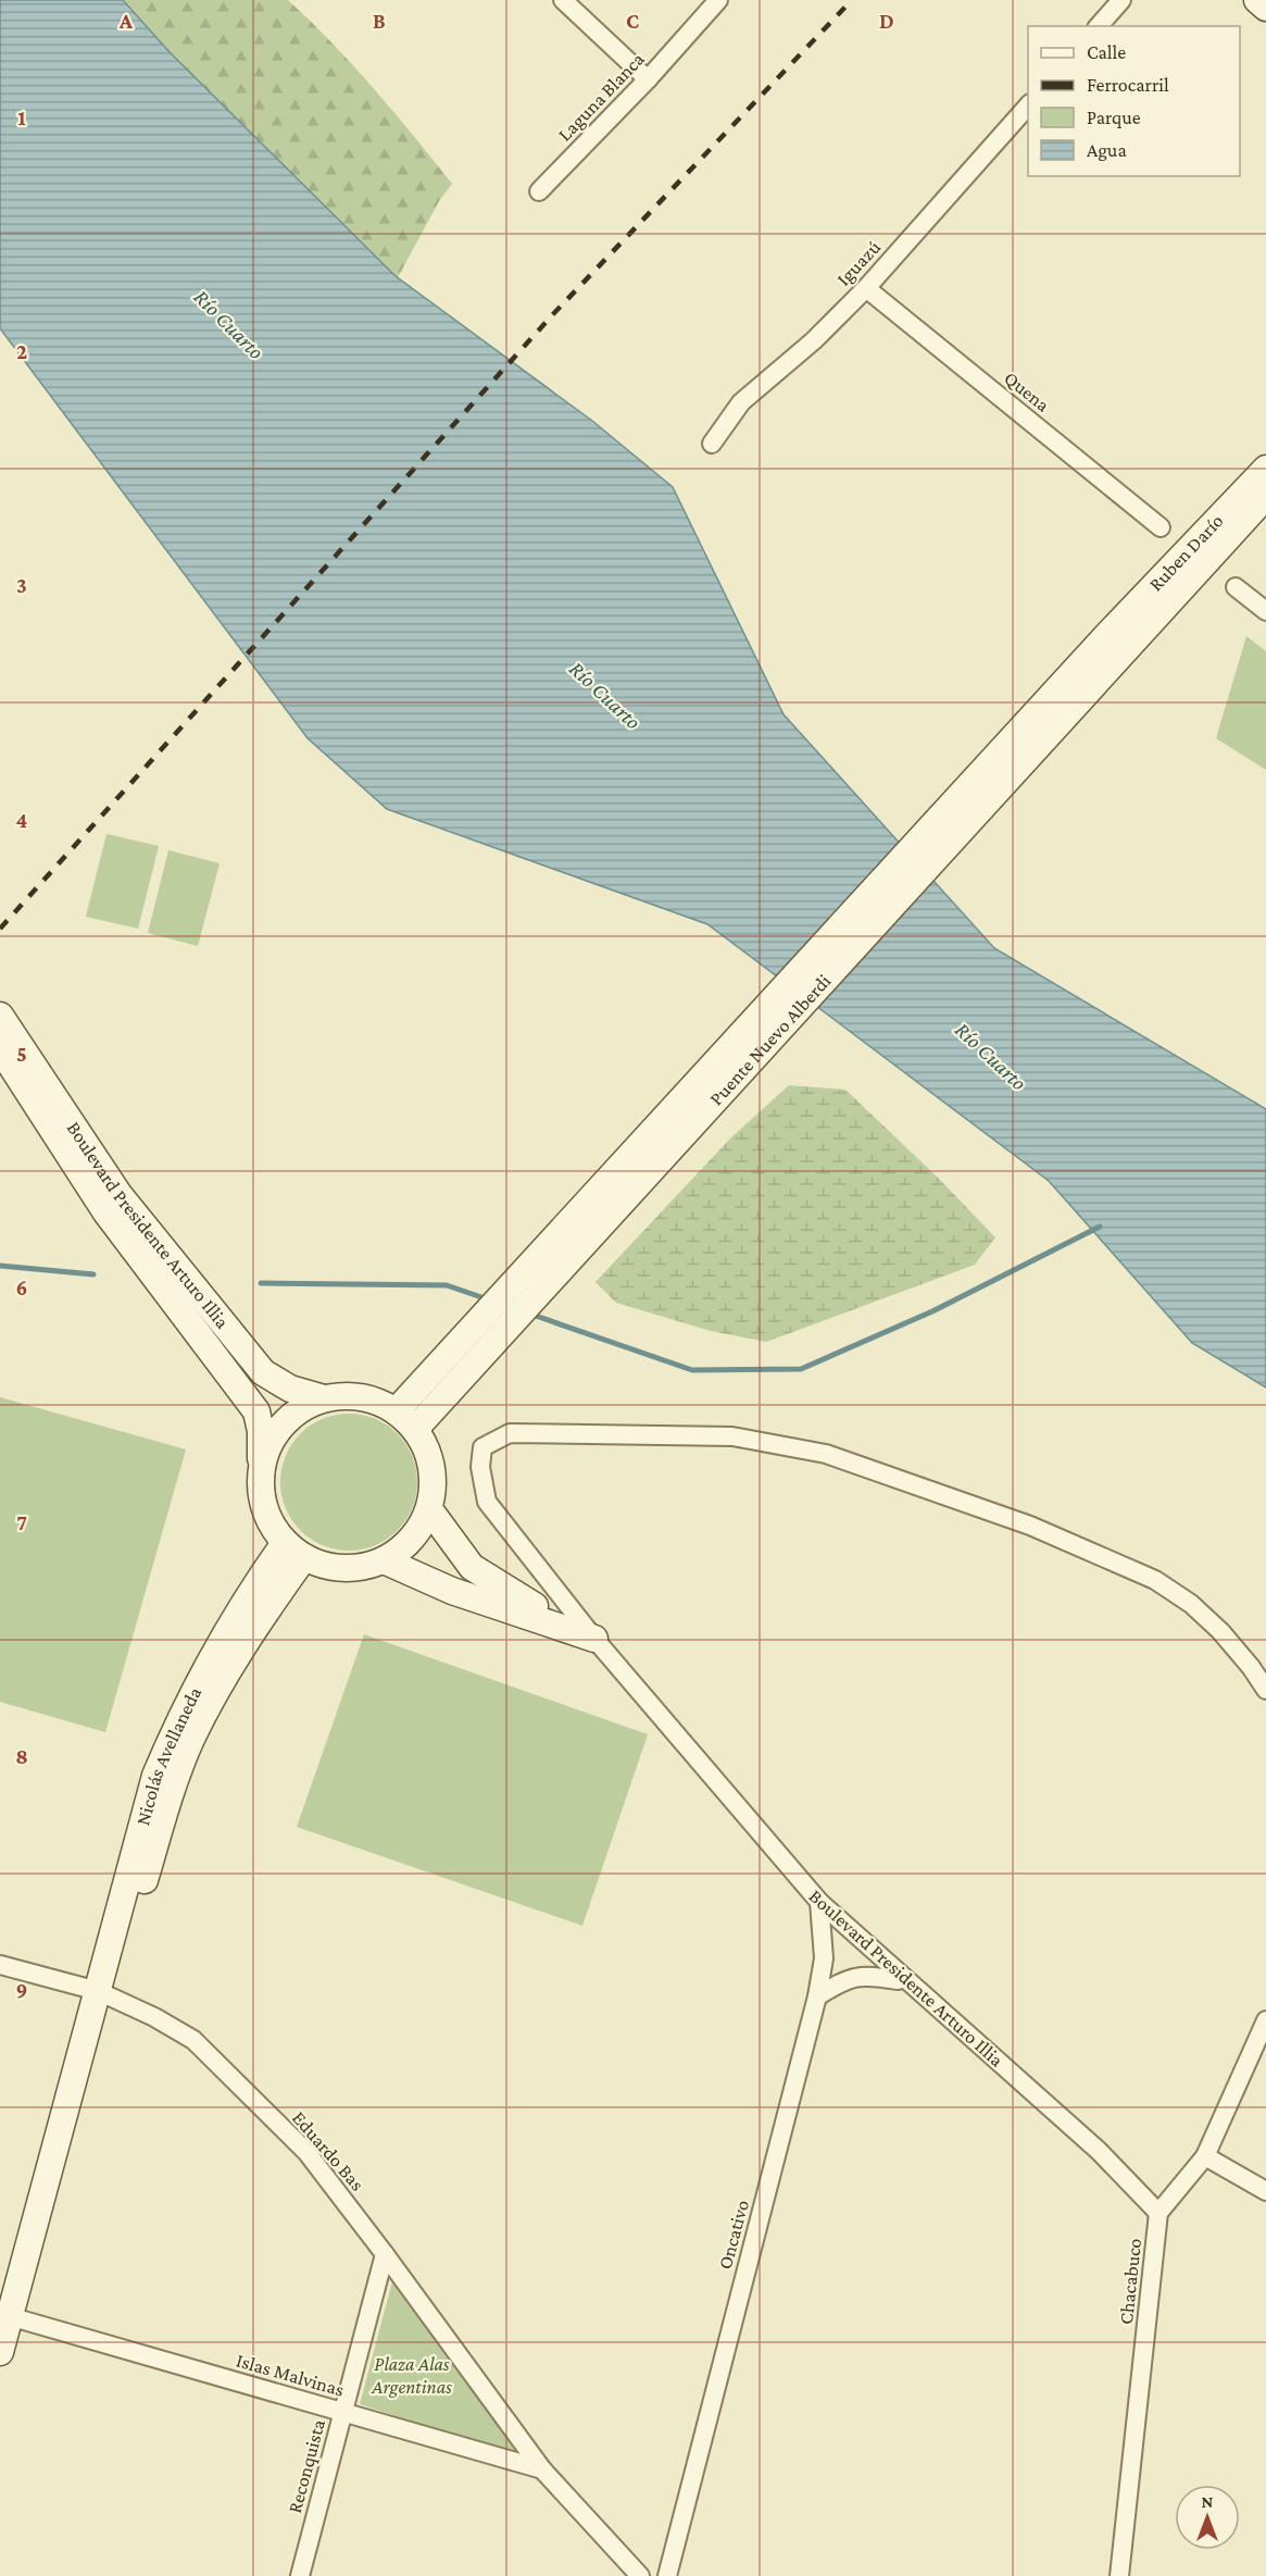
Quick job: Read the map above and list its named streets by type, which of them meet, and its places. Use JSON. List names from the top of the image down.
{
  "streets": {
    "main road": [
      "Ruben Darío",
      "Puente Nuevo Alberdi",
      "Boulevard Presidente Arturo Illia",
      "Nicolás Avellaneda"
    ],
    "street": [
      "Laguna Blanca",
      "Iguazú",
      "Quena",
      "Eduardo Bas",
      "Oncativo",
      "Chacabuco",
      "Islas Malvinas",
      "Reconquista"
    ]
  },
  "crossings": [
    ["Iguazú", "Quena"],
    ["Ruben Darío", "Puente Nuevo Alberdi"],
    ["Puente Nuevo Alberdi", "Boulevard Presidente Arturo Illia"],
    ["Puente Nuevo Alberdi", "Nicolás Avellaneda"],
    ["Boulevard Presidente Arturo Illia", "Nicolás Avellaneda"],
    ["Boulevard Presidente Arturo Illia", "Oncativo"],
    ["Boulevard Presidente Arturo Illia", "Chacabuco"],
    ["Nicolás Avellaneda", "Eduardo Bas"],
    ["Nicolás Avellaneda", "Islas Malvinas"],
    ["Eduardo Bas", "Islas Malvinas"],
    ["Eduardo Bas", "Reconquista"],
    ["Islas Malvinas", "Reconquista"]
  ],
  "water": ["Río Cuarto"],
  "parks": ["Plaza Alas Argentinas"],
  "legend": [
    "Calle",
    "Ferrocarril",
    "Parque",
    "Agua"
  ],
  "north": "top",
  "grid": {
    "columns": [
      "A",
      "B",
      "C",
      "D"
    ],
    "rows": [
      "1",
      "2",
      "3",
      "4",
      "5",
      "6",
      "7",
      "8",
      "9"
    ]
  }
}
